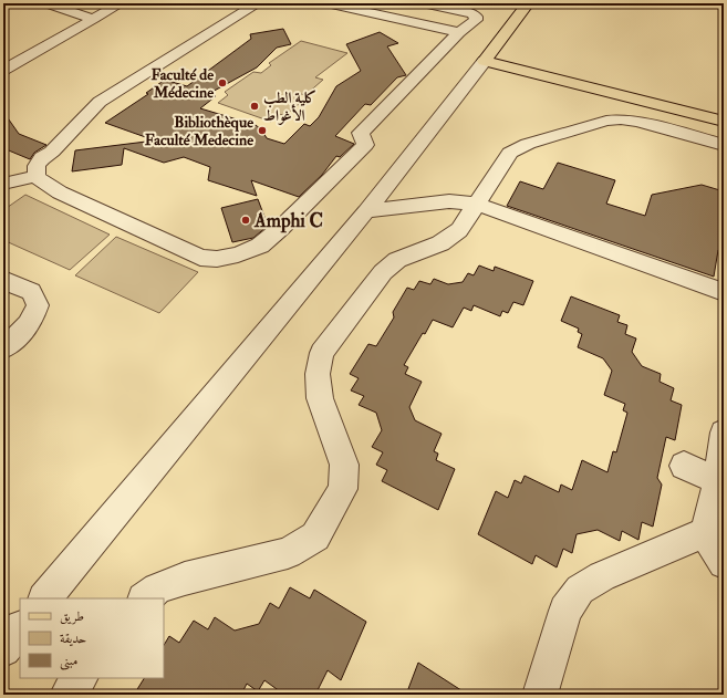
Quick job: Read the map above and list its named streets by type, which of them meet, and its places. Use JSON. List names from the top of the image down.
{
  "places": [
    "Faculté de Médecine",
    "كلية الطب الأغواط",
    "Bibliothèque Faculté Medecine",
    "Amphi C"
  ],
  "legend": ["طريق", "حديقة", "مبنى"]
}
